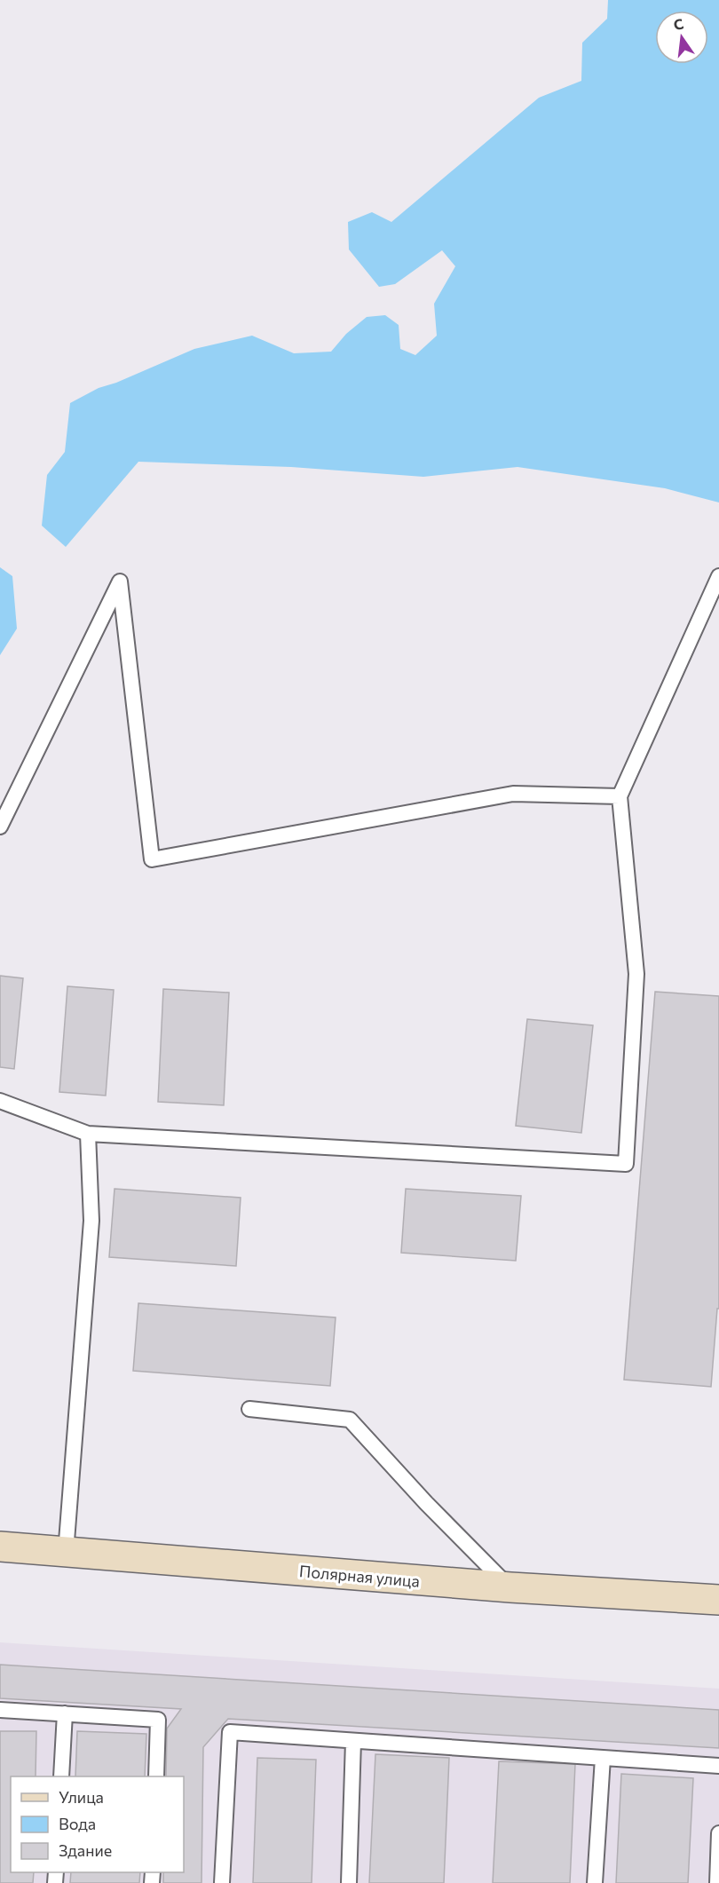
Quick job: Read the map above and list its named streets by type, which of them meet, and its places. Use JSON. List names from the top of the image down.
{
  "streets": {
    "main road": ["Полярная улица"]
  },
  "legend": ["Улица", "Вода", "Здание"],
  "north": "top"
}
